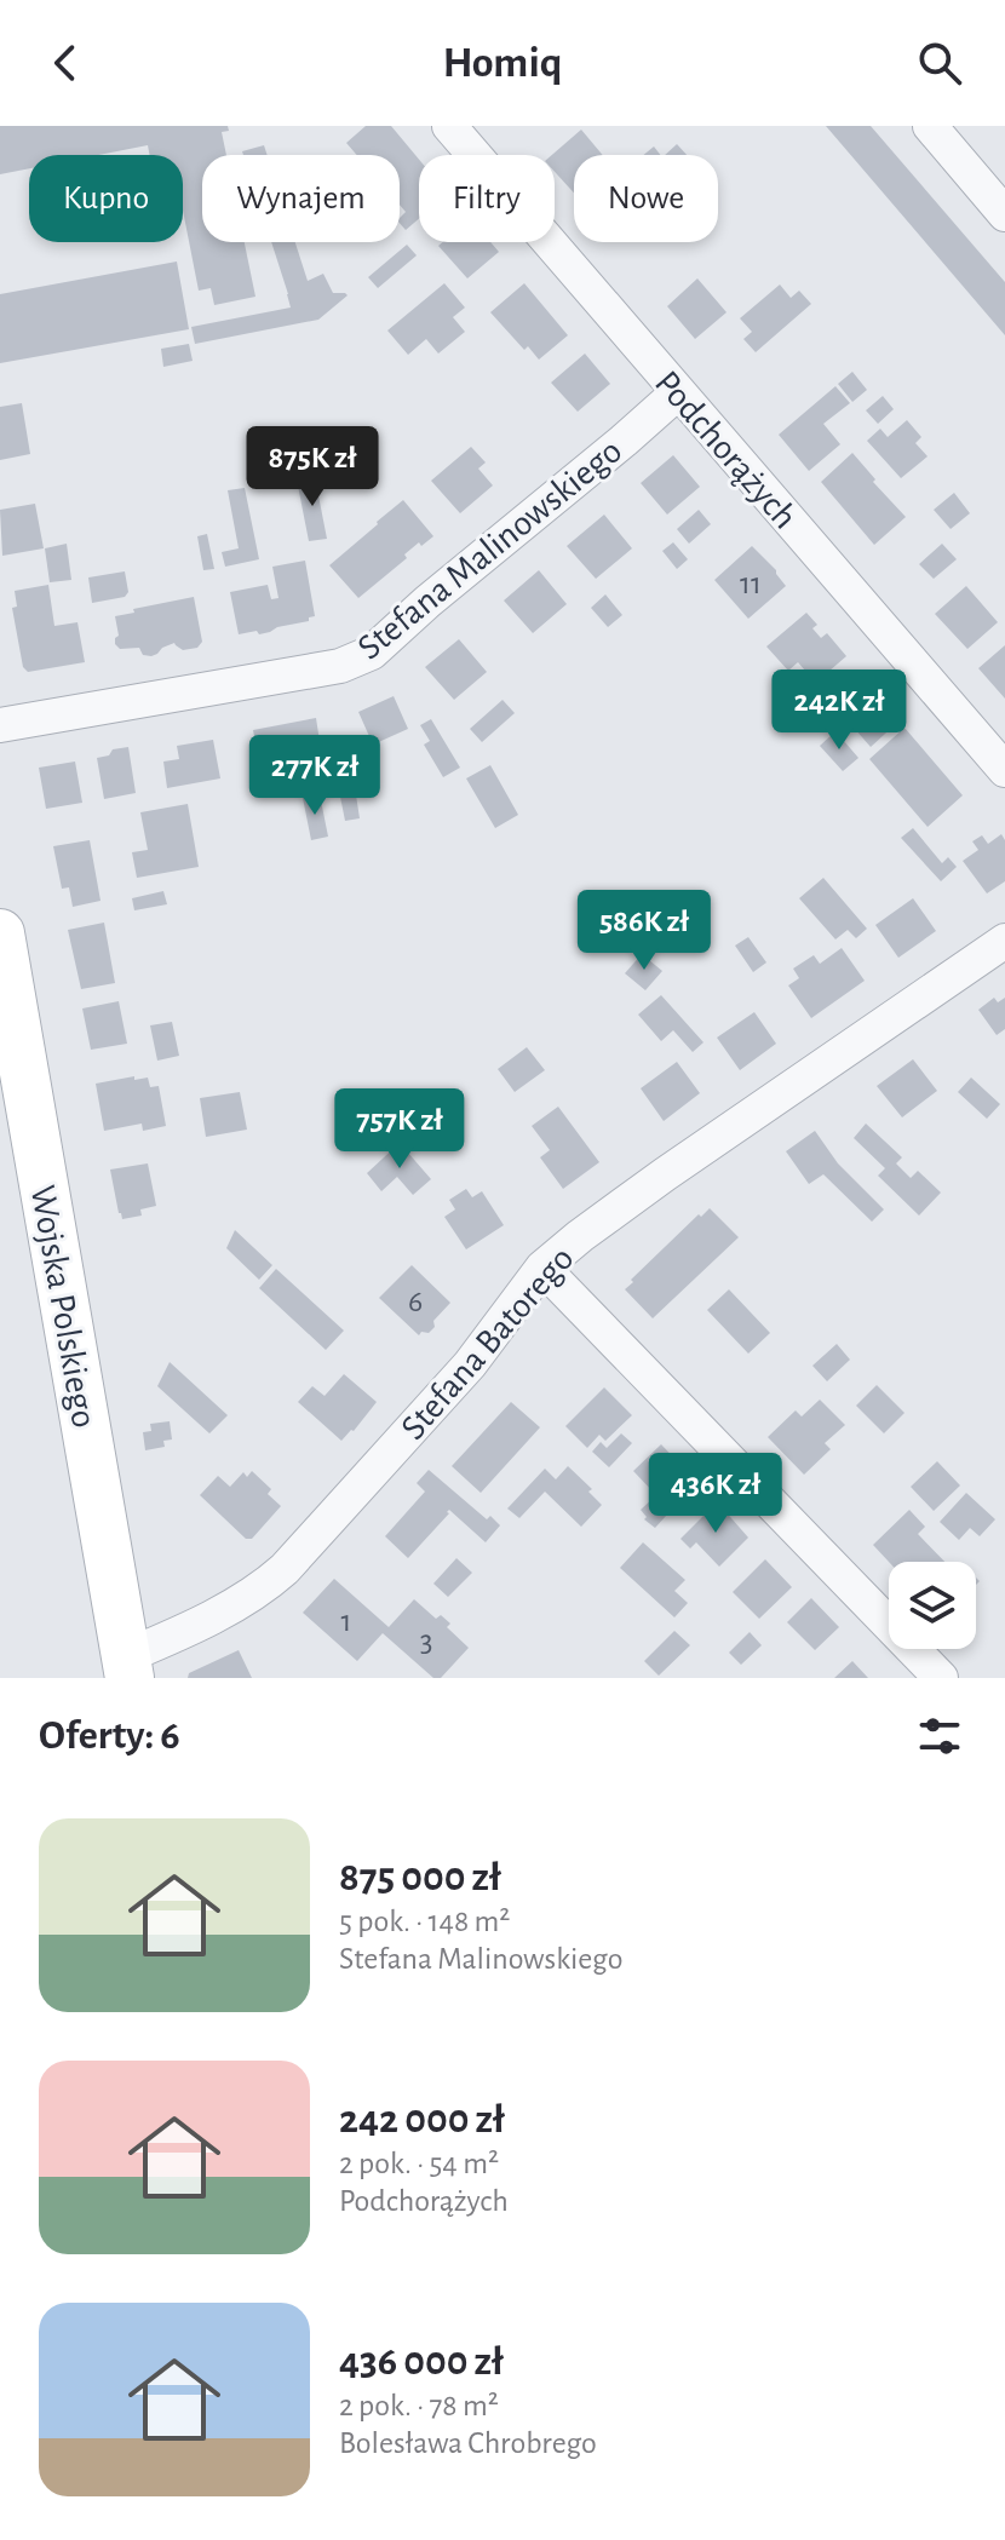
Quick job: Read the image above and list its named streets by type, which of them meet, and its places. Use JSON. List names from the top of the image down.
{
  "streets": {
    "main road": ["Wojska Polskiego"],
    "street": ["Podchorążych", "Stefana Malinowskiego", "Stefana Batorego"]
  },
  "crossings": [
    ["Podchorążych", "Stefana Malinowskiego"],
    ["Wojska Polskiego", "Stefana Batorego"]
  ],
  "house_numbers": [
    "11",
    "6",
    "1",
    "3"
  ],
  "page": {
    "header": "Homiq",
    "chip": [
      "Kupno",
      "Wynajem",
      "Filtry",
      "Nowe"
    ],
    "price": [
      "875K zł",
      "242K zł",
      "277K zł",
      "586K zł",
      "757K zł",
      "436K zł"
    ],
    "heading": "Oferty: 6",
    "list": [
      {
        "name": "875 000 zł",
        "note": "5 pok. · 148 m² · Stefana Malinowskiego"
      },
      {
        "name": "242 000 zł",
        "note": "2 pok. · 54 m² · Podchorążych"
      },
      {
        "name": "436 000 zł",
        "note": "2 pok. · 78 m² · Bolesława Chrobrego"
      }
    ]
  }
}
